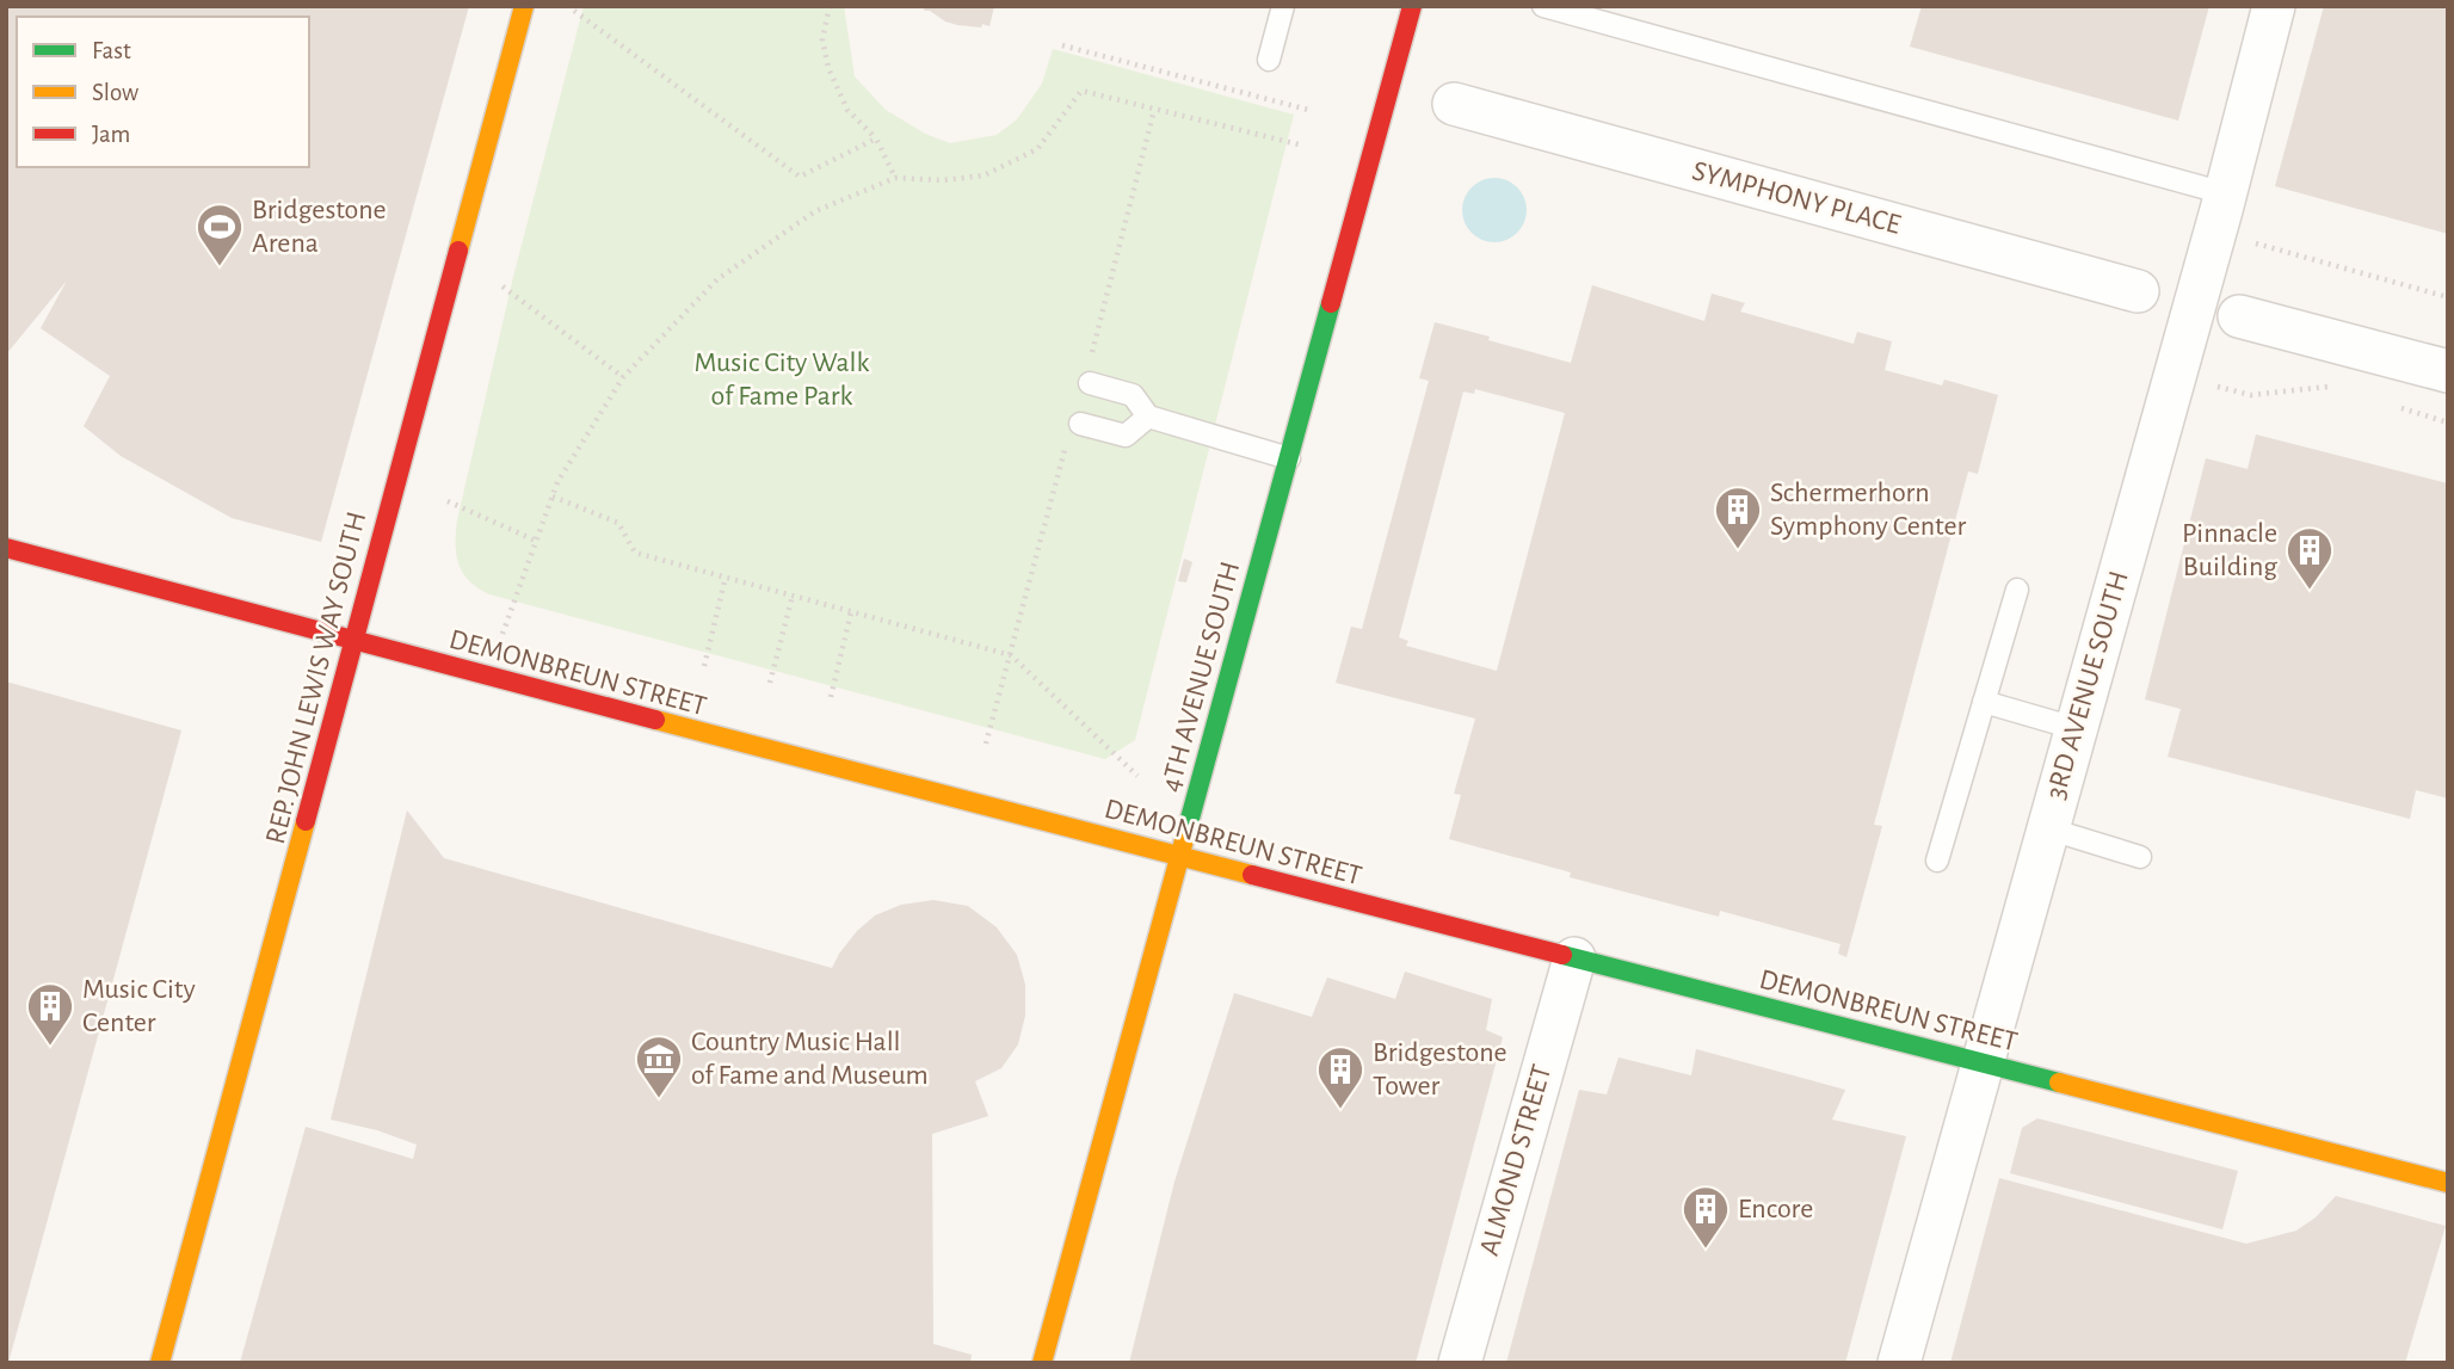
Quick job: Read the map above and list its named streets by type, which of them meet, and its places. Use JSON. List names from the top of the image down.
{
  "streets": {
    "street": [
      "SYMPHONY PLACE",
      "DEMONBREUN STREET",
      "4TH AVENUE SOUTH",
      "REP. JOHN LEWIS WAY SOUTH",
      "3RD AVENUE SOUTH",
      "ALMOND STREET"
    ]
  },
  "crossings": [
    ["DEMONBREUN STREET", "4TH AVENUE SOUTH"],
    ["DEMONBREUN STREET", "REP. JOHN LEWIS WAY SOUTH"],
    ["DEMONBREUN STREET", "3RD AVENUE SOUTH"],
    ["DEMONBREUN STREET", "ALMOND STREET"]
  ],
  "parks": ["Music City Walk of Fame Park"],
  "places": {
    "sports": ["Bridgestone Arena"],
    "building": [
      "Schermerhorn Symphony Center",
      "Pinnacle Building",
      "Music City Center",
      "Bridgestone Tower",
      "Encore"
    ],
    "museum": ["Country Music Hall of Fame and Museum"]
  },
  "legend": ["Fast", "Slow", "Jam"]
}
